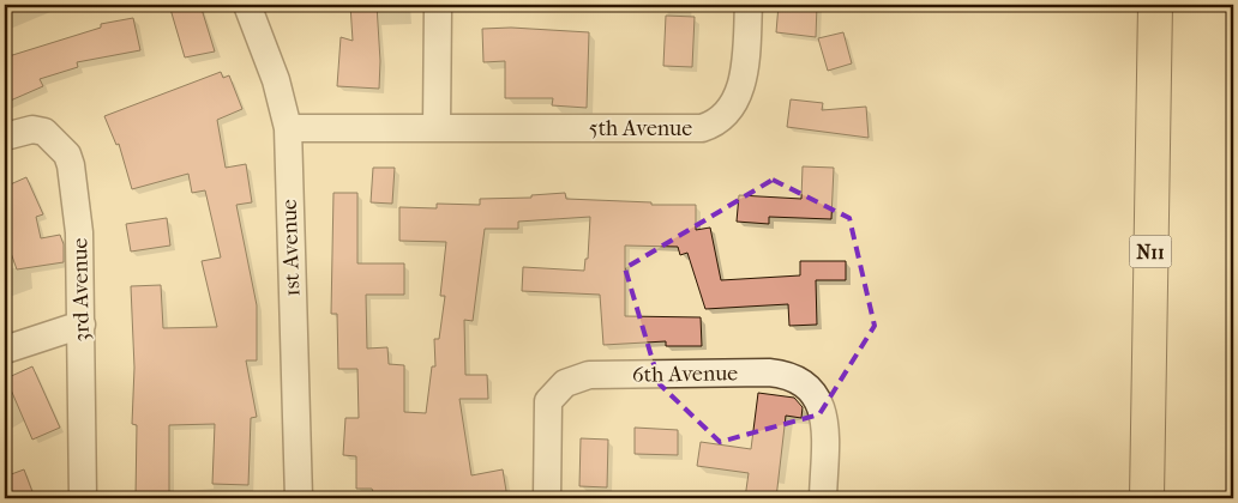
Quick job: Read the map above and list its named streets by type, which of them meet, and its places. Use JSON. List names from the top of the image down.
{
  "streets": {
    "highway": ["N11"],
    "street": [
      "5th Avenue",
      "1st Avenue",
      "3rd Avenue",
      "6th Avenue"
    ]
  },
  "crossings": [
    ["5th Avenue", "1st Avenue"]
  ]
}
